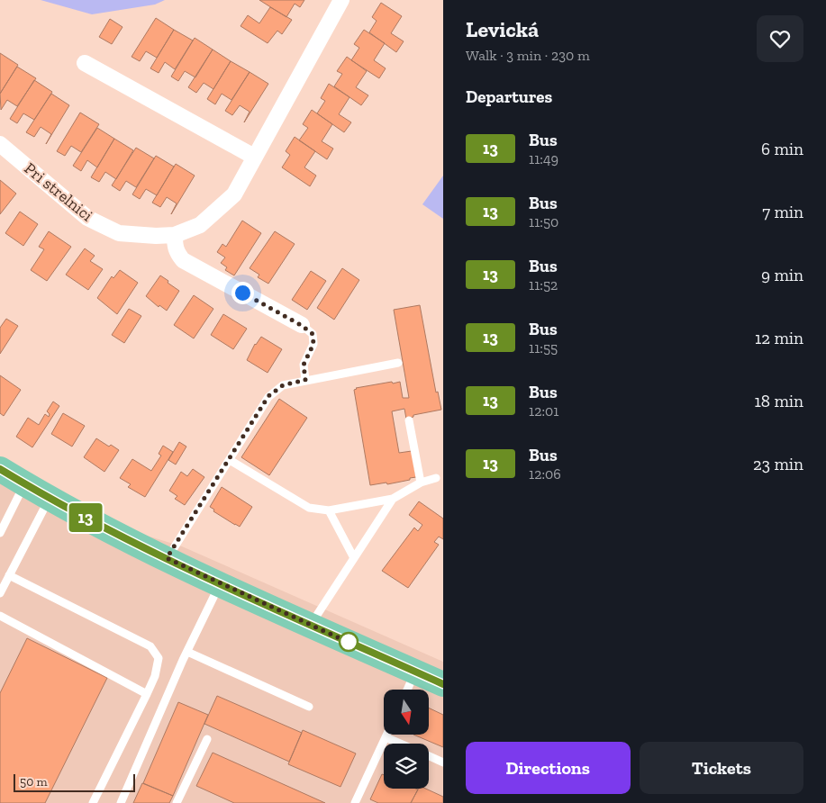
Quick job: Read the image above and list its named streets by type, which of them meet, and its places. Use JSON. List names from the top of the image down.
{
  "streets": {
    "street": ["Pri strelnici"]
  },
  "lines": ["bus line 13"],
  "scale_bar": "50 m",
  "north": "bottom",
  "page": {
    "on_map": "13",
    "heading": [
      ["Levická", "Walk · 3 min · 230 m"],
      "Departures"
    ],
    "list": [
      {
        "mark": "13",
        "name": "Bus",
        "note": "11:49",
        "value": "6 min"
      },
      {
        "mark": "13",
        "name": "Bus",
        "note": "11:50",
        "value": "7 min"
      },
      {
        "mark": "13",
        "name": "Bus",
        "note": "11:52",
        "value": "9 min"
      },
      {
        "mark": "13",
        "name": "Bus",
        "note": "11:55",
        "value": "12 min"
      },
      {
        "mark": "13",
        "name": "Bus",
        "note": "12:01",
        "value": "18 min"
      },
      {
        "mark": "13",
        "name": "Bus",
        "note": "12:06",
        "value": "23 min"
      }
    ],
    "buttons": ["Directions", "Tickets"],
    "scale": "50 m"
  }
}
